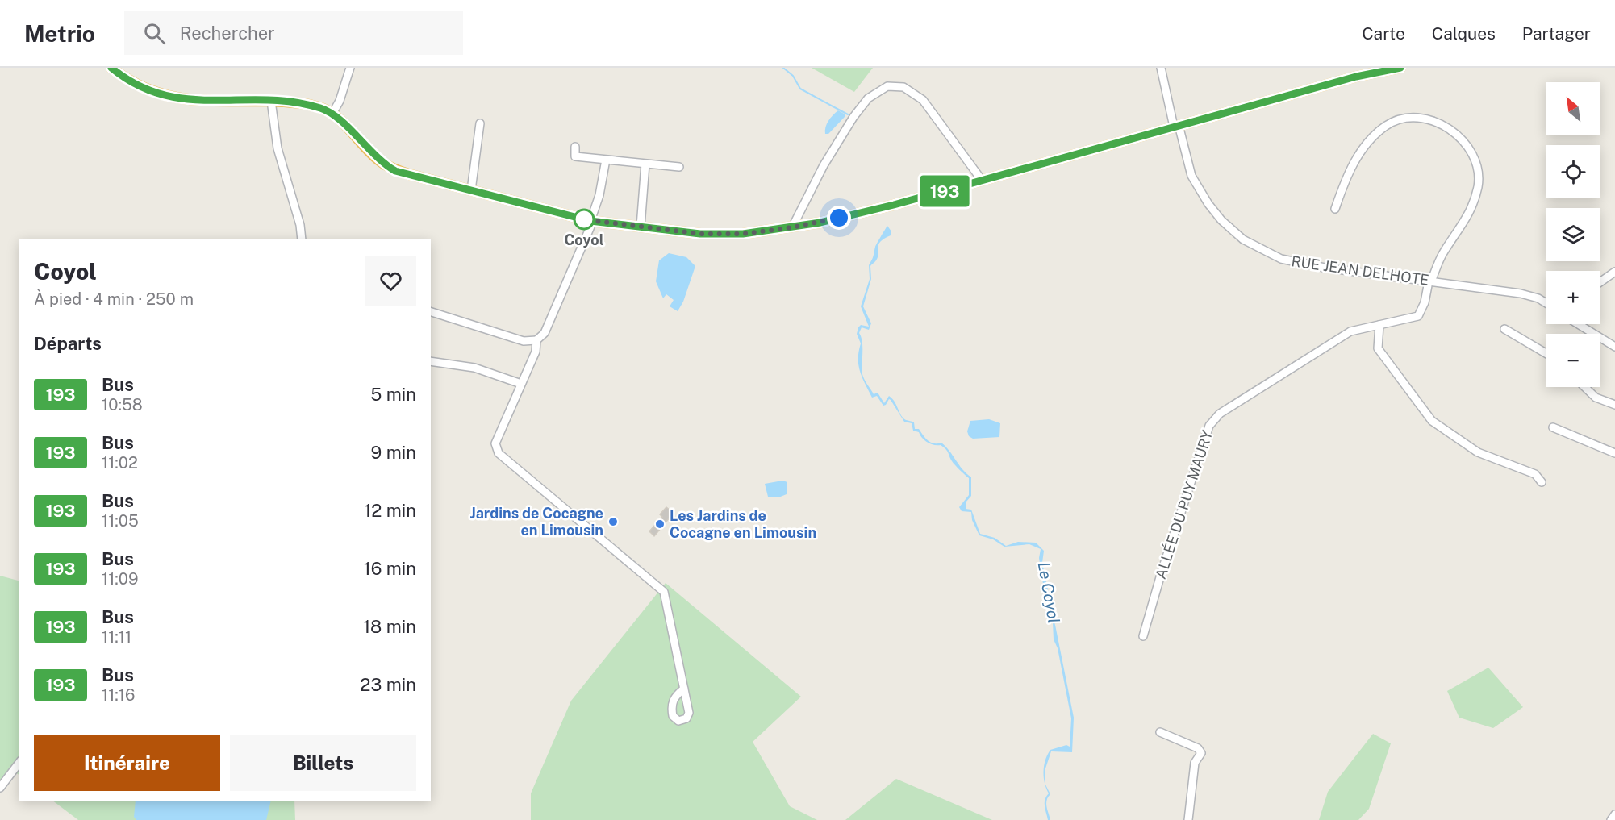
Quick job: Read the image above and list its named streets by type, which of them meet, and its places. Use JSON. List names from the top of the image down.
{
  "streets": {
    "street": ["RUE JEAN DELHOTE", "ALLÉE DU PUY MAURY"]
  },
  "crossings": [
    ["RUE JEAN DELHOTE", "ALLÉE DU PUY MAURY"]
  ],
  "water": ["Le Coyol"],
  "places": ["Coyol", "Jardins de Cocagne en Limousin", "Les Jardins de Cocagne en Limousin"],
  "lines": ["bus line 193"],
  "north": "top left",
  "page": {
    "header": "Metrio",
    "search": "Rechercher",
    "nav": ["Carte", "Calques", "Partager"],
    "on_map": "193",
    "map_buttons": ["+", "−"],
    "heading": [
      ["Coyol", "À pied · 4 min · 250 m"],
      "Départs"
    ],
    "list": [
      {
        "mark": "193",
        "name": "Bus",
        "note": "10:58",
        "value": "5 min"
      },
      {
        "mark": "193",
        "name": "Bus",
        "note": "11:02",
        "value": "9 min"
      },
      {
        "mark": "193",
        "name": "Bus",
        "note": "11:05",
        "value": "12 min"
      },
      {
        "mark": "193",
        "name": "Bus",
        "note": "11:09",
        "value": "16 min"
      },
      {
        "mark": "193",
        "name": "Bus",
        "note": "11:11",
        "value": "18 min"
      },
      {
        "mark": "193",
        "name": "Bus",
        "note": "11:16",
        "value": "23 min"
      }
    ],
    "buttons": ["Itinéraire", "Billets"]
  }
}
